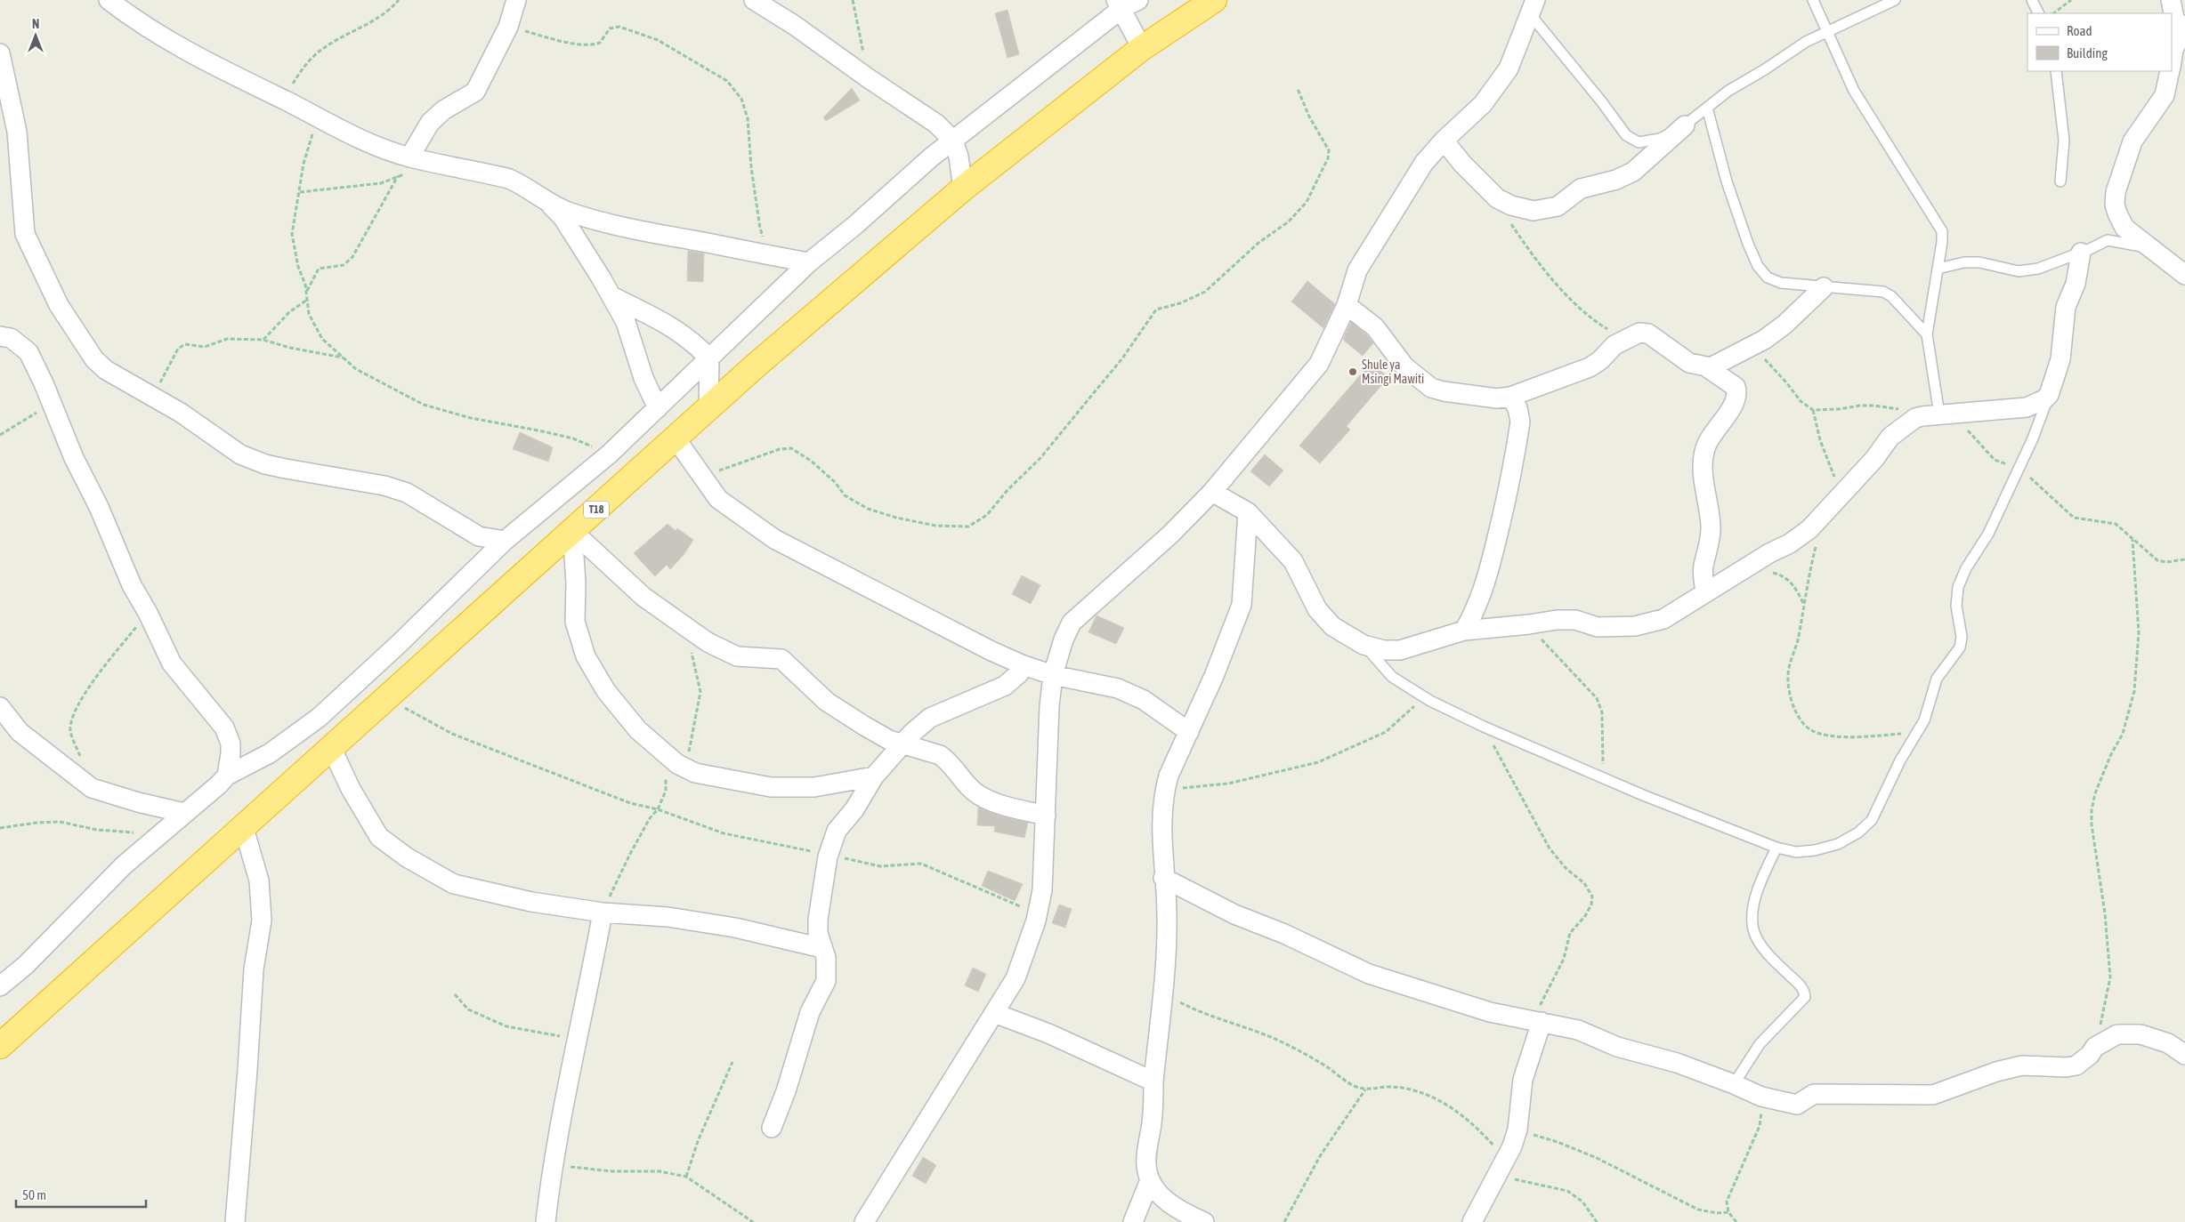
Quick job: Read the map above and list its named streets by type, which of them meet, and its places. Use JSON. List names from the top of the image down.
{
  "streets": {
    "highway": ["T18"]
  },
  "places": ["Shule ya Msingi Mawiti"],
  "legend": ["Road", "Building"],
  "scale_bar": "50 m",
  "north": "top"
}
